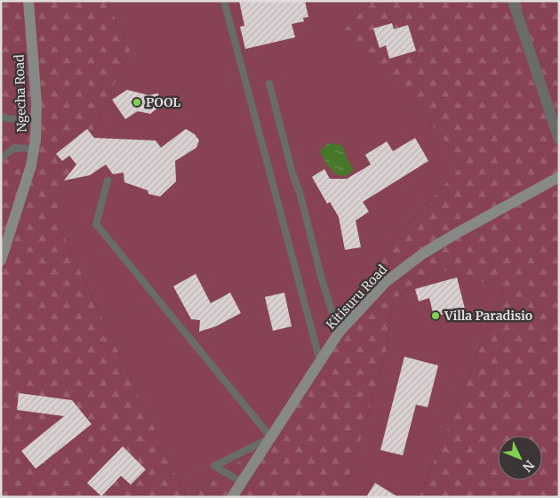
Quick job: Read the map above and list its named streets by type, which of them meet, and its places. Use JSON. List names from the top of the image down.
{
  "streets": {
    "street": ["Ngecha Road", "Kitisuru Road"]
  },
  "places": ["POOL", "Villa Paradisio"],
  "north": "bottom right"
}
